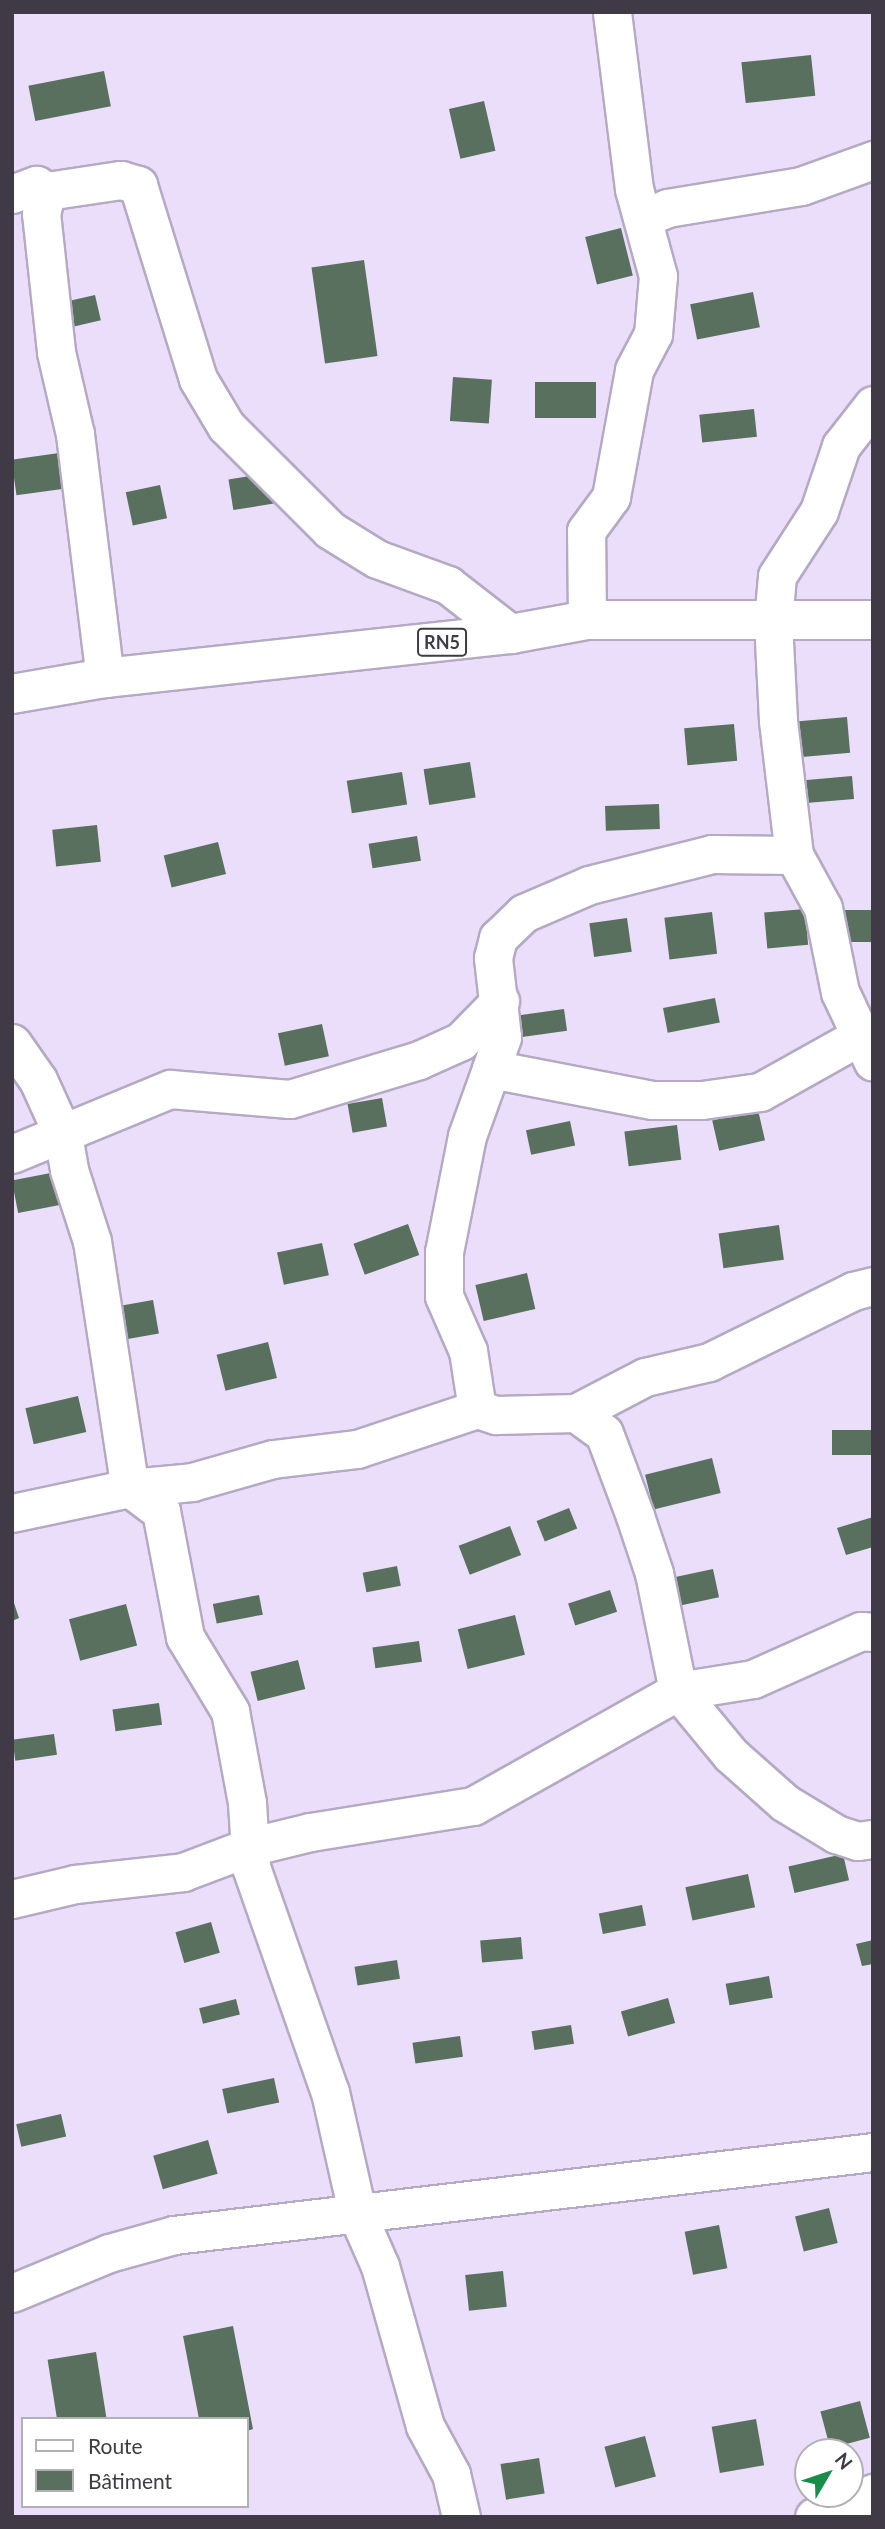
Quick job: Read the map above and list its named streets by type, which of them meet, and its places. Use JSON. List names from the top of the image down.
{
  "streets": {
    "highway": ["RN5"]
  },
  "legend": ["Route", "Bâtiment"],
  "north": "top right"
}
